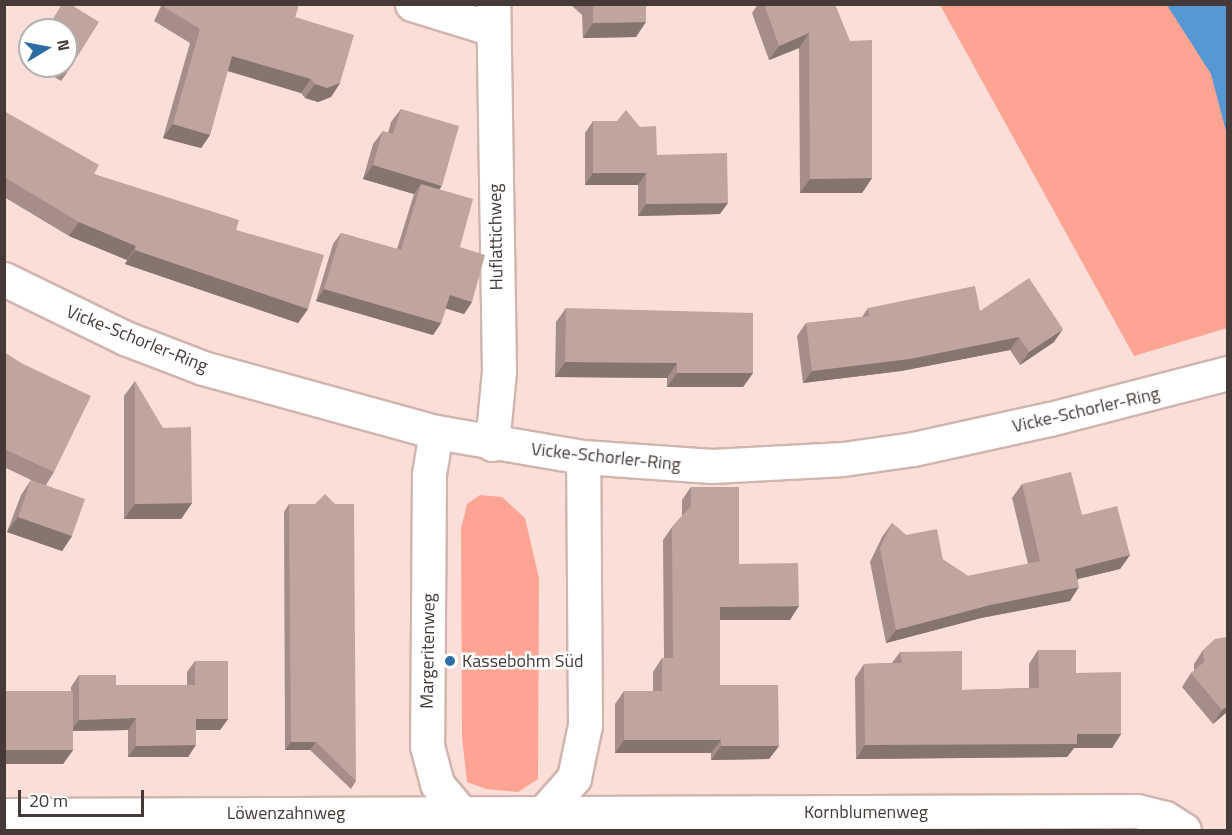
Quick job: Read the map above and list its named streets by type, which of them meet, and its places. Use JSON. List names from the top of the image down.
{
  "streets": {
    "street": [
      "Huflattichweg",
      "Vicke-Schorler-Ring",
      "Margeritenweg",
      "Kornblumenweg",
      "Löwenzahnweg"
    ]
  },
  "crossings": [
    ["Huflattichweg", "Vicke-Schorler-Ring"],
    ["Vicke-Schorler-Ring", "Margeritenweg"],
    ["Margeritenweg", "Löwenzahnweg"]
  ],
  "places": ["Kassebohm Süd"],
  "scale_bar": "20 m",
  "north": "right"
}
